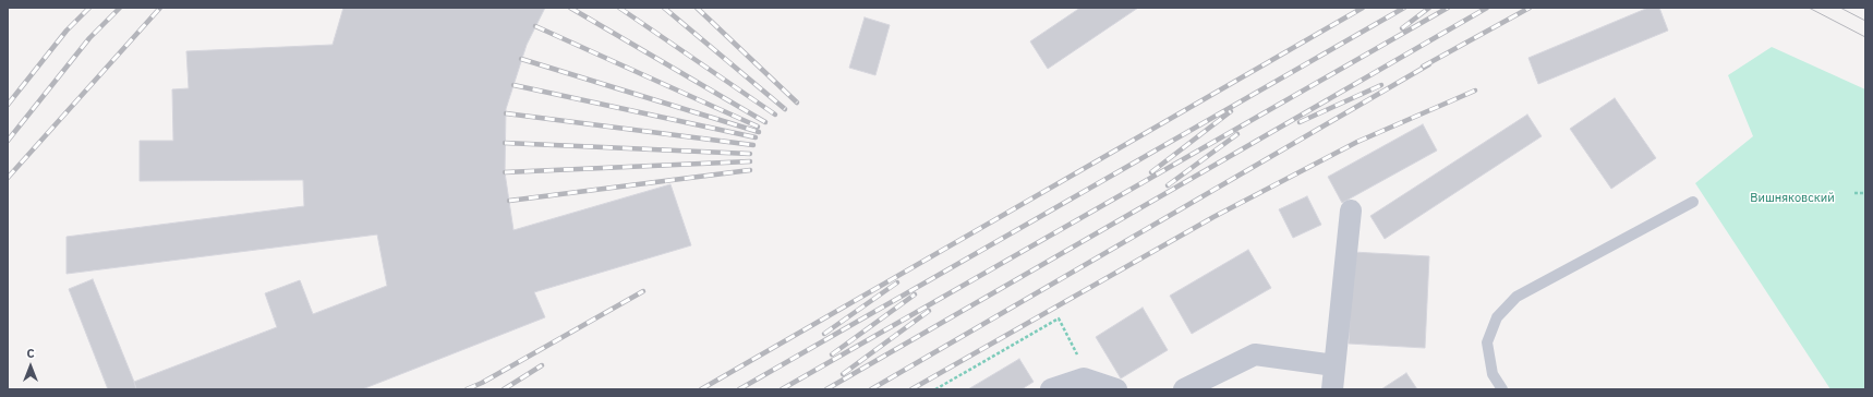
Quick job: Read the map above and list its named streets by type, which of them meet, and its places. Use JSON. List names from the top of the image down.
{
  "parks": ["Вишняковский"],
  "north": "top"
}
